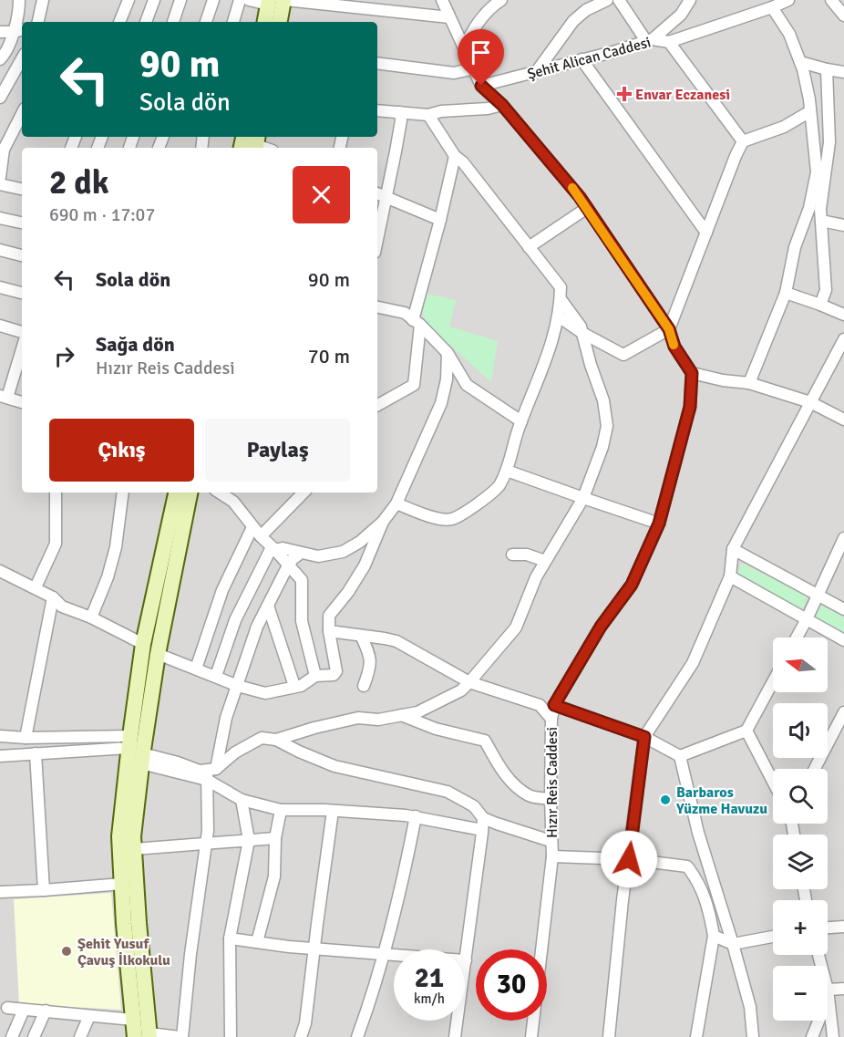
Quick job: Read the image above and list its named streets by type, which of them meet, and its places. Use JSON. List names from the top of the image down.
{
  "streets": {
    "street": ["Şehit Alican Caddesi", "Hızır Reis Caddesi"]
  },
  "places": {
    "health": ["Envar Eczanesi"],
    "other": ["Barbaros Yüzme Havuzu", "Şehit Yusuf Çavuş İlkokulu"]
  },
  "north": "left",
  "page": {
    "turn": ["90 m", "Sola dön"],
    "heading": ["2 dk", "690 m · 17:07"],
    "list": [
      {
        "name": "Sola dön",
        "value": "90 m"
      },
      {
        "name": "Sağa dön",
        "note": "Hızır Reis Caddesi",
        "value": "70 m"
      }
    ],
    "buttons": ["Çıkış", "Paylaş"],
    "map_buttons": ["+", "−"],
    "speed": "21 km/h",
    "limit": "30"
  }
}
